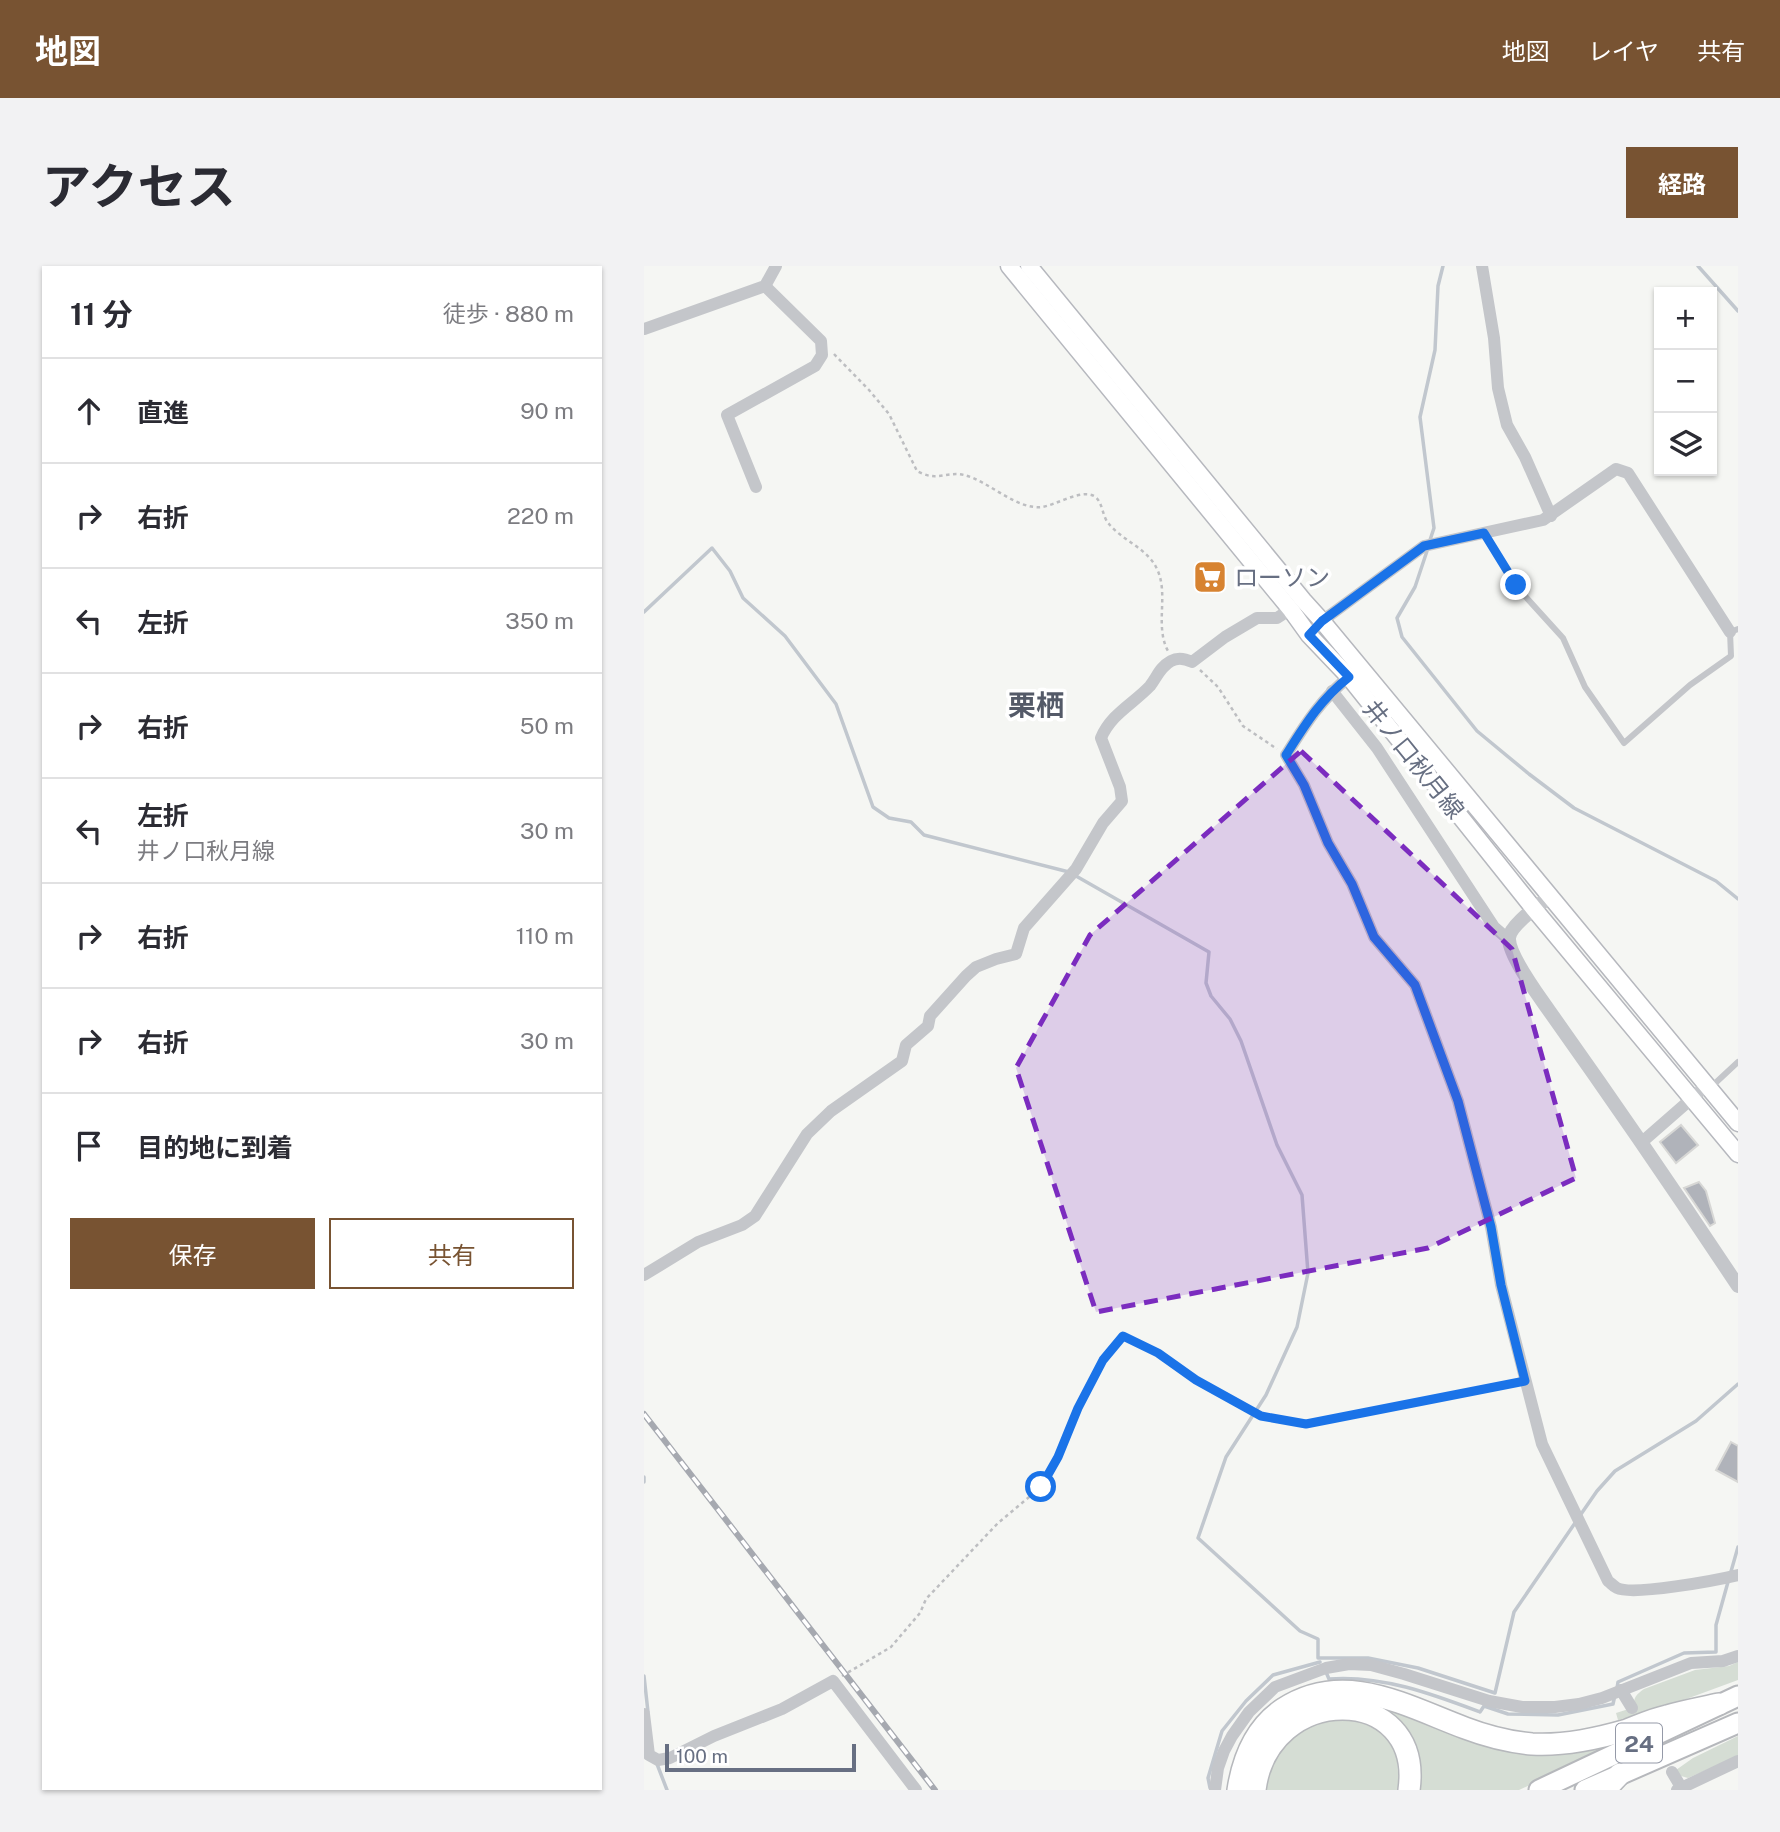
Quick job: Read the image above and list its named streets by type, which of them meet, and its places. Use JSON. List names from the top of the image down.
{
  "streets": {
    "highway": ["24"],
    "main road": ["井ノ口秋月線"]
  },
  "districts": ["栗栖"],
  "places": {
    "supermarket": ["ローソン"]
  },
  "scale_bar": "100 m",
  "page": {
    "header": "地図",
    "nav": ["地図", "レイヤ", "共有"],
    "title": "アクセス",
    "buttons": [
      "経路",
      ["保存", "共有"]
    ],
    "heading": ["11 分", "徒歩 · 880 m"],
    "map_buttons": ["+", "−"],
    "list": [
      ["直進", "90 m"],
      ["右折", "220 m"],
      ["左折", "350 m"],
      ["右折", "50 m"],
      ["左折", "井ノ口秋月線", "30 m"],
      ["右折", "110 m"],
      ["右折", "30 m"],
      "目的地に到着"
    ],
    "scale": "100 m"
  }
}
